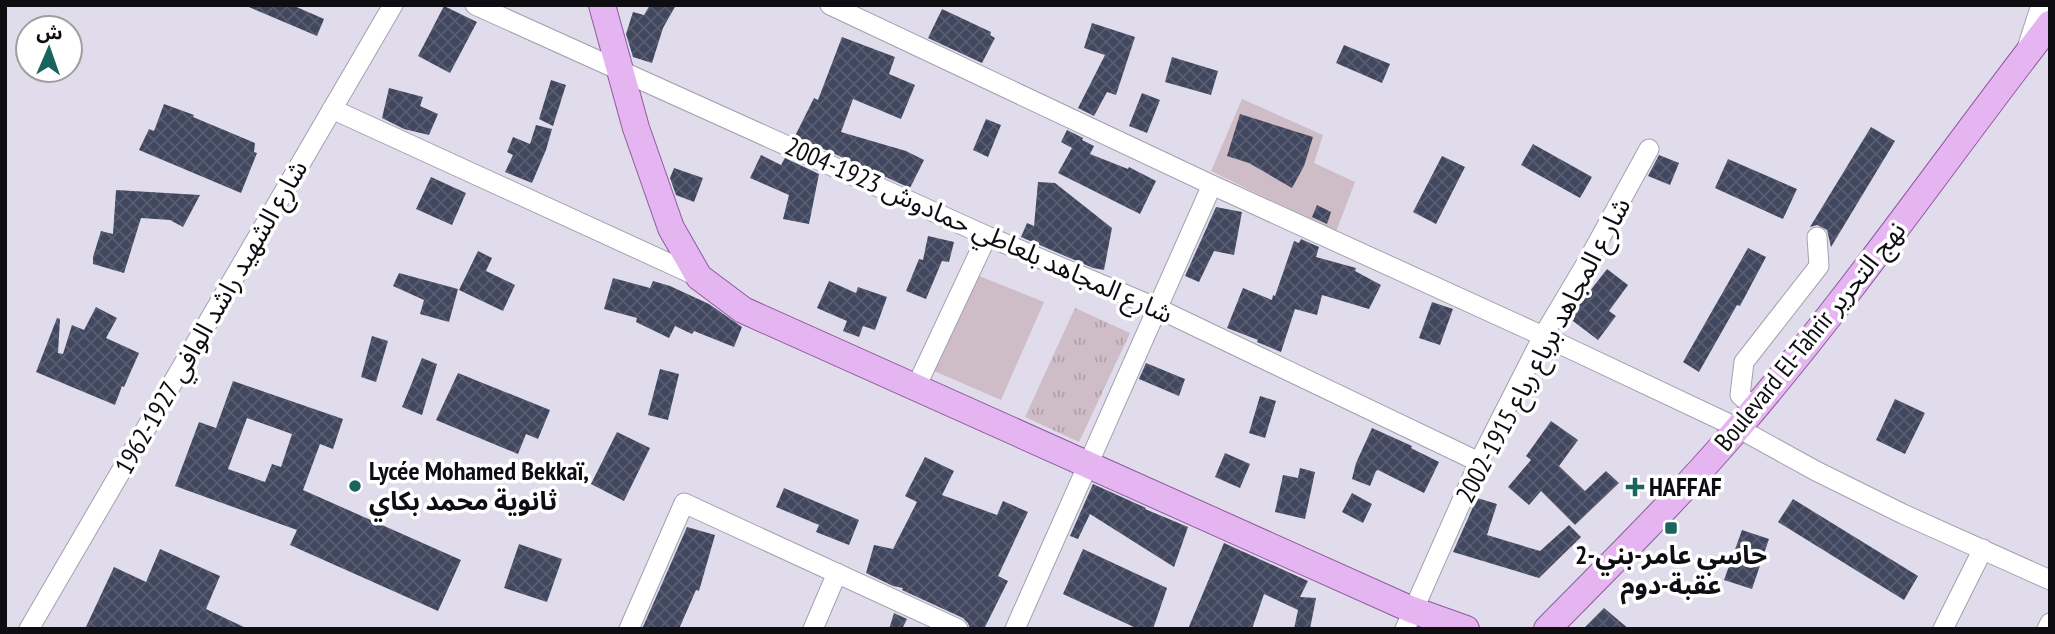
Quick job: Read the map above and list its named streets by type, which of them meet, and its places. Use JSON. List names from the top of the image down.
{
  "streets": {
    "main road": ["Boulevard El-Tahrir نهج التحرير"],
    "street": ["شارع المجاهد بلعاطي حمادوش 1923-2004", "شارع الشهيد راشد الوافي 1927-1962", "شار ع المجاهد برباع رباع 1915-2002"]
  },
  "crossings": [
    ["شارع المجاهد بلعاطي حمادوش 1923-2004", "شار ع المجاهد برباع رباع 1915-2002"]
  ],
  "places": {
    "other": ["Lycée Mohamed Bekkaï, ثانوية محمد بكاي"],
    "health": ["HAFFAF"],
    "transit": ["2-حاسي عامر-بني عقبة-دوم"]
  },
  "north": "top"
}
